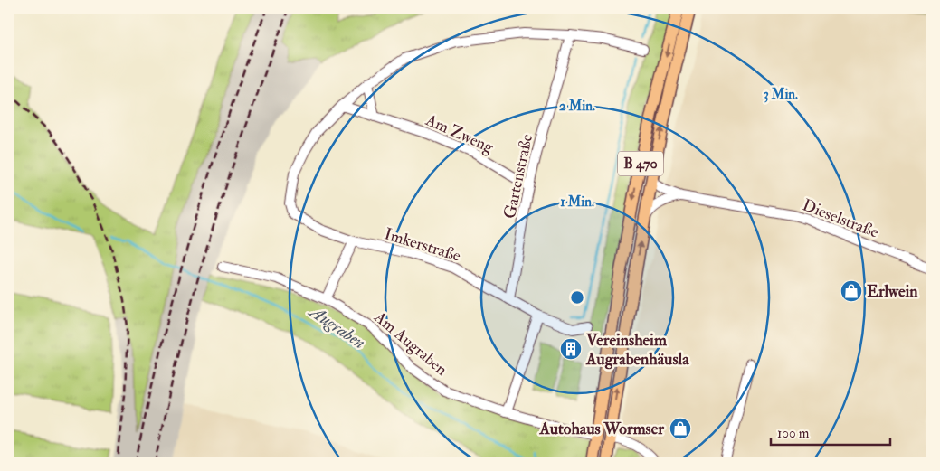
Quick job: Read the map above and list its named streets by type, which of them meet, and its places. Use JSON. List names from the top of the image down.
{
  "streets": {
    "main road": ["B 470"],
    "street": [
      "Am Zweng",
      "Gartenstraße",
      "Dieselstraße",
      "Imkerstraße",
      "Am Augraben"
    ]
  },
  "crossings": [
    ["Am Zweng", "Gartenstraße"],
    ["Am Zweng", "Imkerstraße"],
    ["B 470", "Dieselstraße"],
    ["B 470", "Am Augraben"],
    ["Gartenstraße", "Imkerstraße"]
  ],
  "water": ["Augraben"],
  "places": {
    "shop": ["Erlwein", "Autohaus Wormser"],
    "building": ["Vereinsheim Augrabenhäusla"]
  },
  "scale_bar": "100 m",
  "rings": ["3 Min.", "2 Min.", "1 Min."]
}
